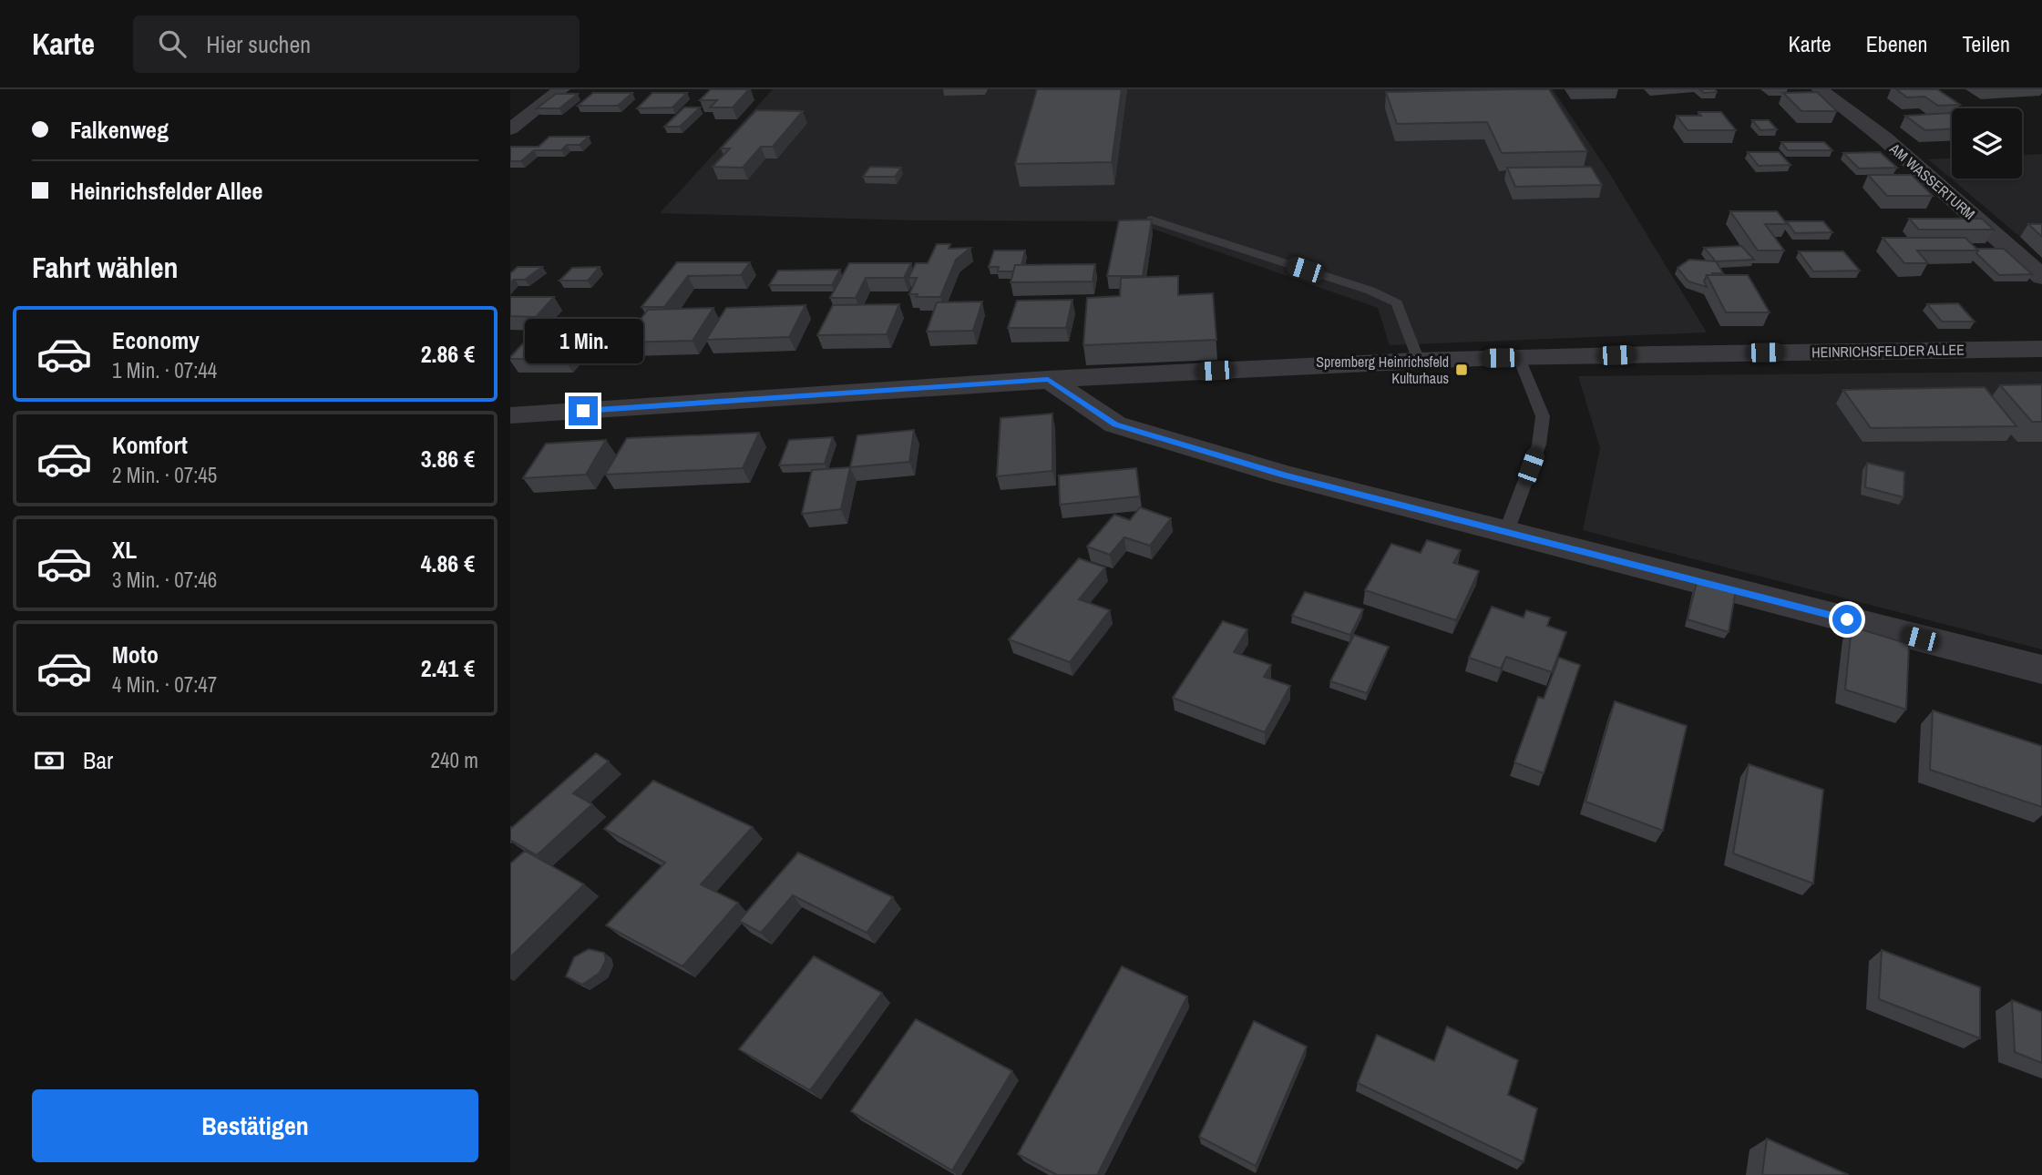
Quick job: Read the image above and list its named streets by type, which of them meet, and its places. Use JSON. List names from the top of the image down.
{
  "streets": {
    "street": ["AM WASSERTURM", "HEINRICHSFELDER ALLEE"]
  },
  "places": {
    "transit": ["Spremberg Heinrichsfeld Kulturhaus"]
  },
  "page": {
    "header": "Karte",
    "search": "Hier suchen",
    "nav": ["Karte", "Ebenen", "Teilen"],
    "banner": ["Falkenweg", "Heinrichsfelder Allee"],
    "heading": "Fahrt wählen",
    "list": [
      {
        "name": "Economy",
        "note": "1 Min. · 07:44",
        "value": "2.86 €"
      },
      {
        "name": "Komfort",
        "note": "2 Min. · 07:45",
        "value": "3.86 €"
      },
      {
        "name": "XL",
        "note": "3 Min. · 07:46",
        "value": "4.86 €"
      },
      {
        "name": "Moto",
        "note": "4 Min. · 07:47",
        "value": "2.41 €"
      }
    ],
    "bubble": "1 Min.",
    "pay": ["Bar", "240 m"],
    "buttons": "Bestätigen"
  }
}
